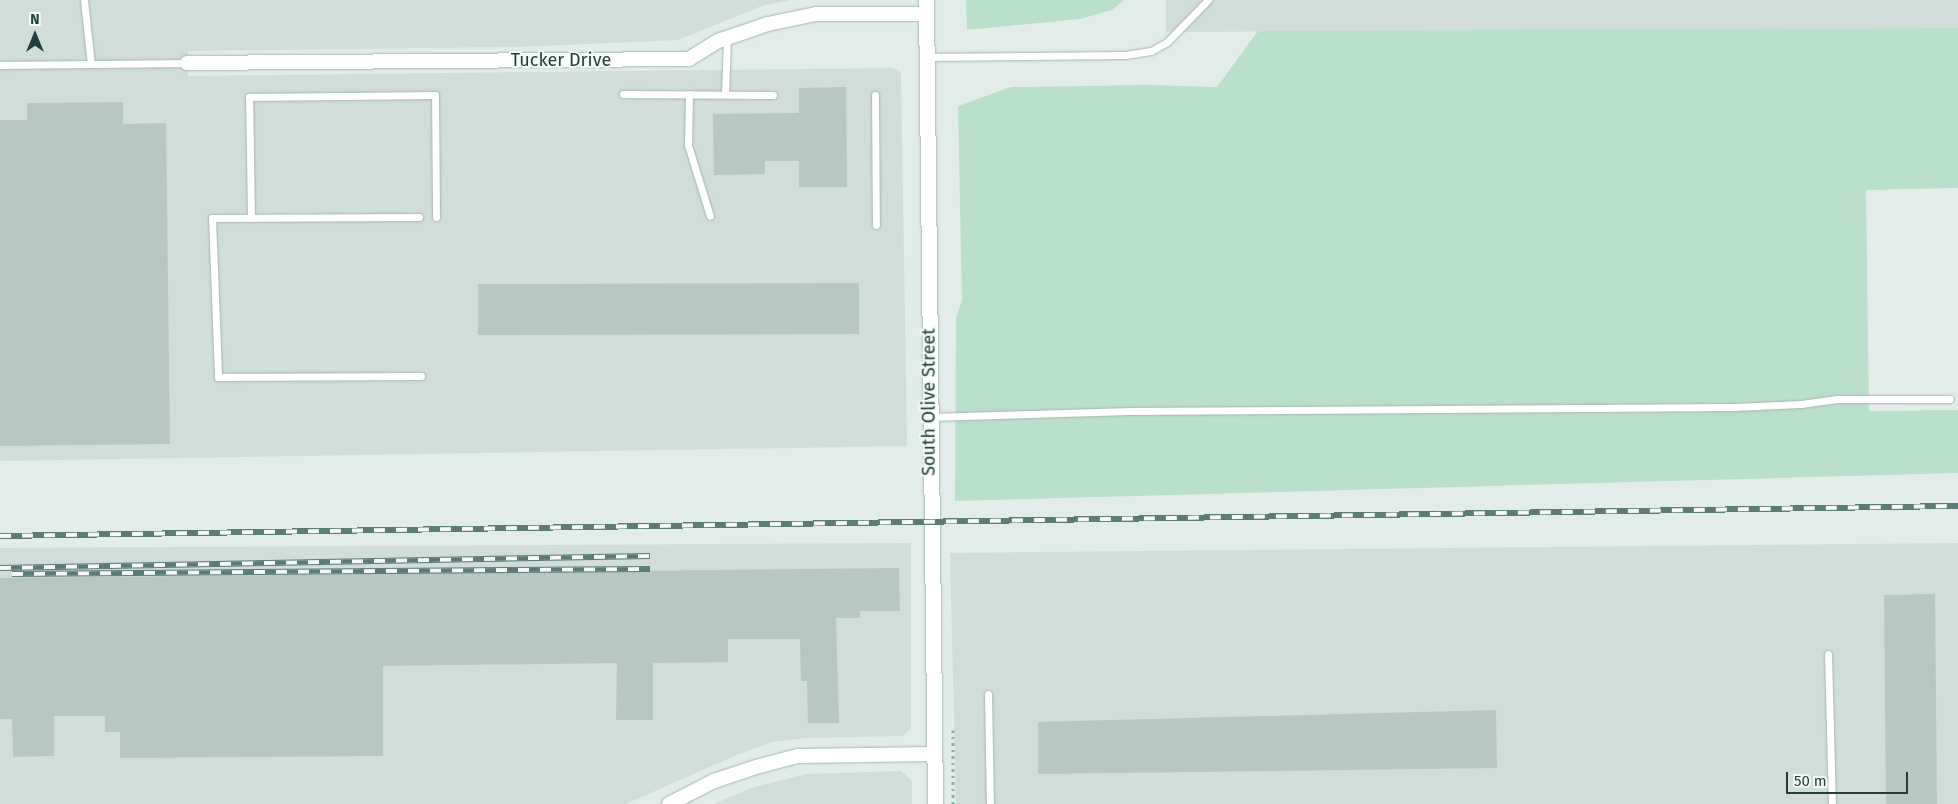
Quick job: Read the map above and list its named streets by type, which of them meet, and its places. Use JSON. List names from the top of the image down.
{
  "streets": {
    "street": ["Tucker Drive", "South Olive Street"]
  },
  "crossings": [
    ["Tucker Drive", "South Olive Street"]
  ],
  "scale_bar": "50 m",
  "north": "top"
}
